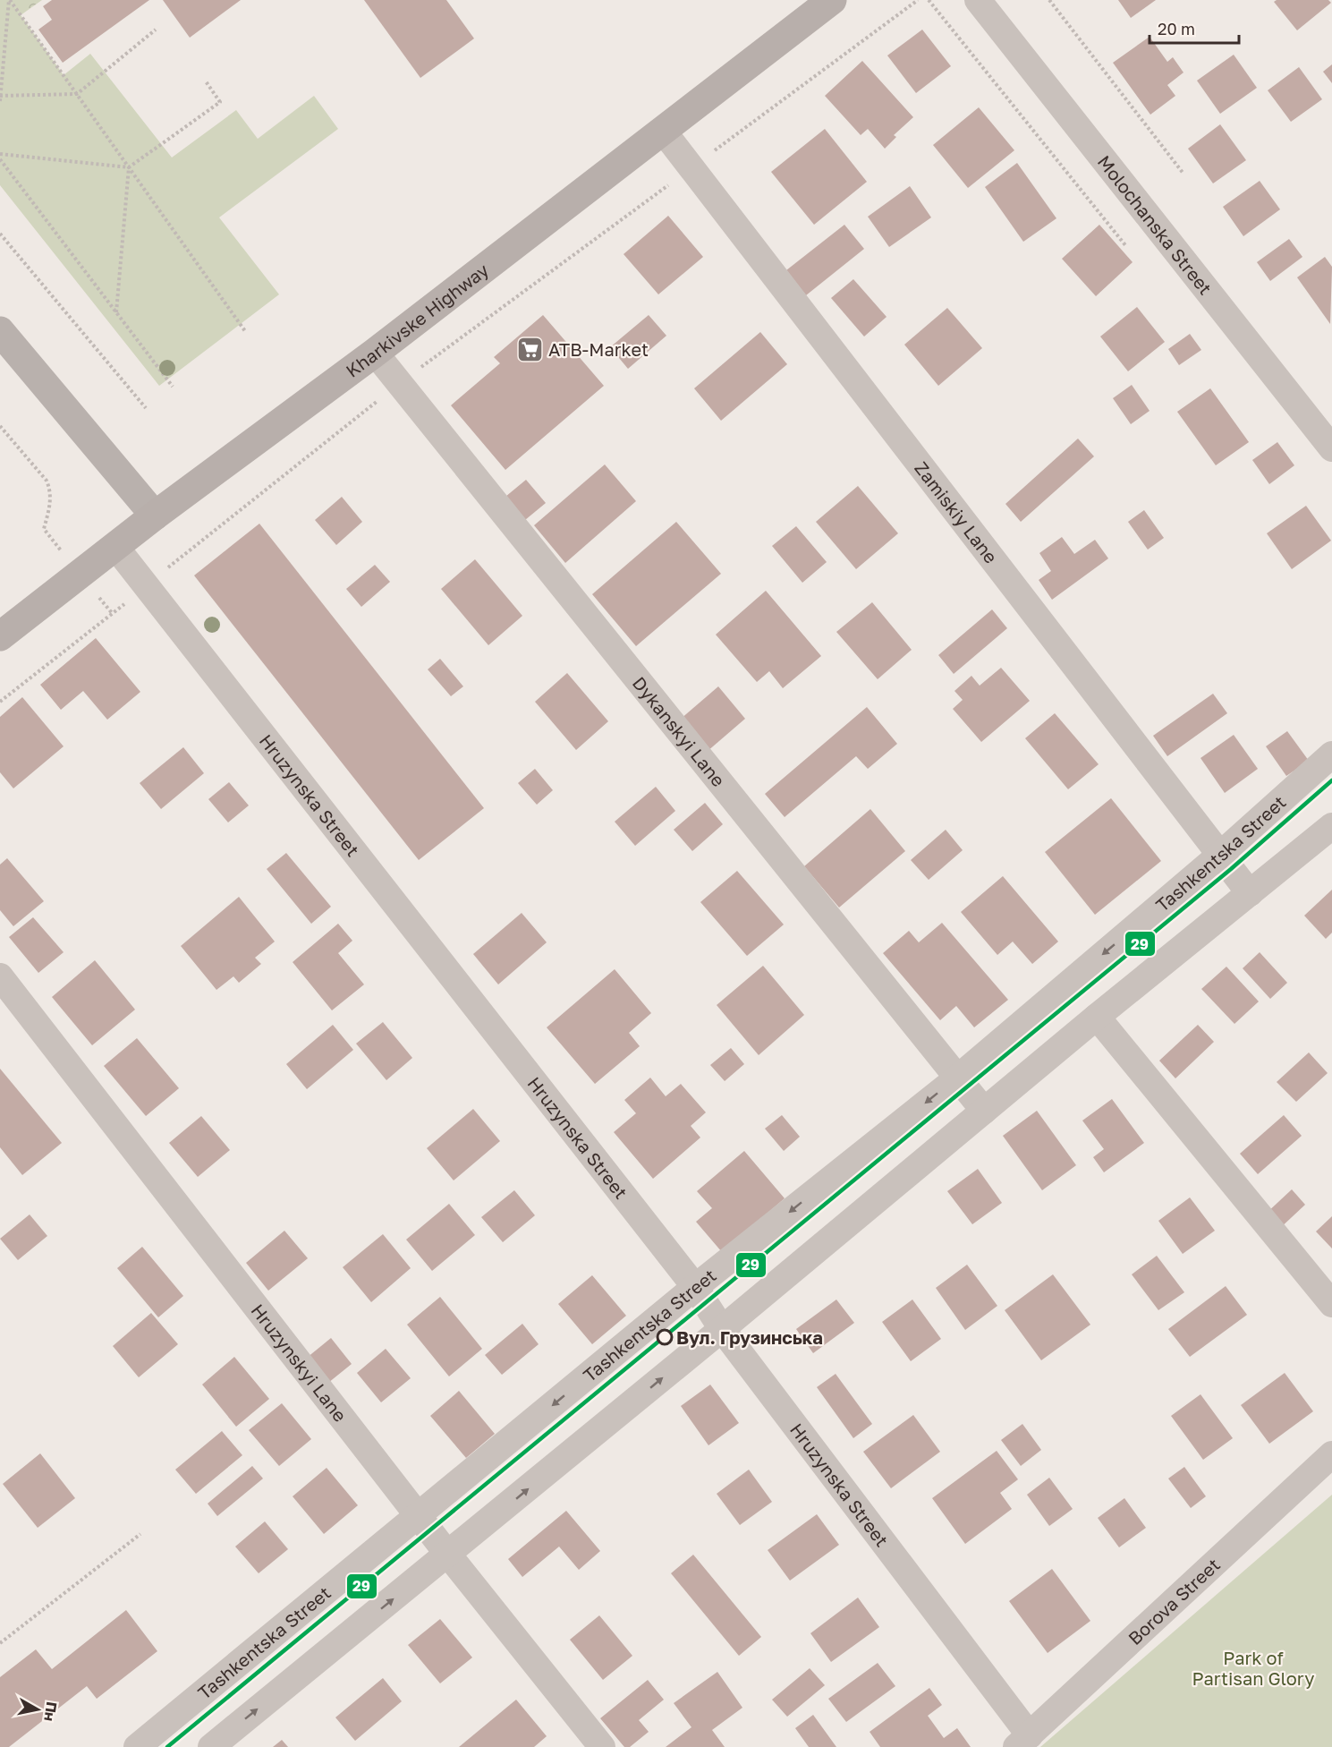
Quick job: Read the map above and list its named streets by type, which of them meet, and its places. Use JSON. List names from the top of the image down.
{
  "streets": {
    "main road": ["Kharkivske Highway"],
    "street": [
      "Molochanska Street",
      "Zamiskiy Lane",
      "Dykanskyi Lane",
      "Hruzynska Street",
      "Tashkentska Street",
      "Hruzynskyi Lane",
      "Borova Street"
    ]
  },
  "crossings": [
    ["Kharkivske Highway", "Zamiskiy Lane"],
    ["Kharkivske Highway", "Dykanskyi Lane"],
    ["Kharkivske Highway", "Hruzynska Street"],
    ["Zamiskiy Lane", "Tashkentska Street"],
    ["Dykanskyi Lane", "Tashkentska Street"],
    ["Hruzynska Street", "Tashkentska Street"],
    ["Hruzynska Street", "Borova Street"],
    ["Tashkentska Street", "Hruzynskyi Lane"]
  ],
  "parks": ["Park of Partisan Glory"],
  "places": {
    "supermarket": ["АТB-Market"],
    "other": ["Вул. Грузинська"]
  },
  "lines": ["transit line 29"],
  "scale_bar": "20 m",
  "north": "right"
}
